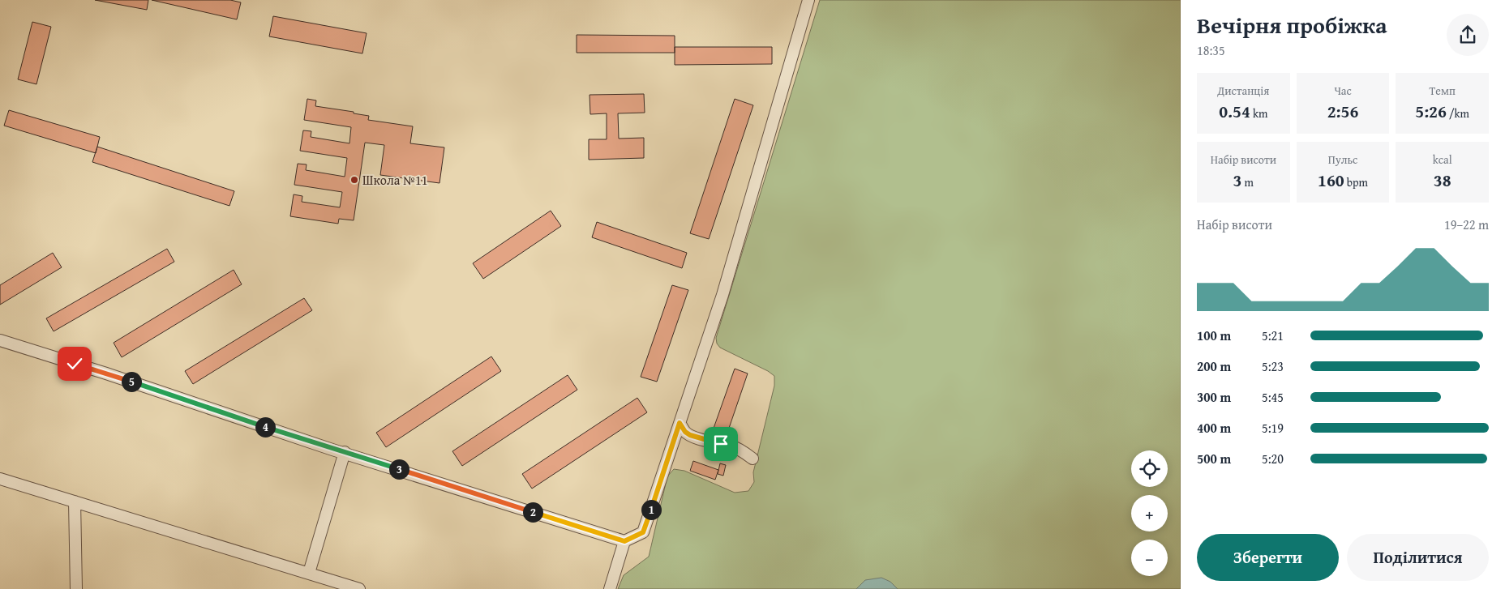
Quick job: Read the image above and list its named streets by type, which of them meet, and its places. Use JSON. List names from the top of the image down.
{
  "places": ["Школа №11"],
  "page": {
    "heading": ["Вечірня пробіжка", "18:35"],
    "stats": [
      ["Дистанція", "0.54 km"],
      ["Час", "2:56"],
      ["Темп", "5:26 /km"],
      ["Набір висоти", "3 m"],
      ["Пульс", "160 bpm"],
      ["kcal", "38"]
    ],
    "chart": ["Набір висоти", "19–22 m"],
    "list": [
      {
        "name": "100 m",
        "note": "5:21"
      },
      {
        "name": "200 m",
        "note": "5:23"
      },
      {
        "name": "300 m",
        "note": "5:45"
      },
      {
        "name": "400 m",
        "note": "5:19"
      },
      {
        "name": "500 m",
        "note": "5:20"
      }
    ],
    "pins": [
      "5",
      "4",
      "3",
      "1",
      "2"
    ],
    "map_buttons": ["+", "−"],
    "buttons": ["Зберегти", "Поділитися"]
  }
}
